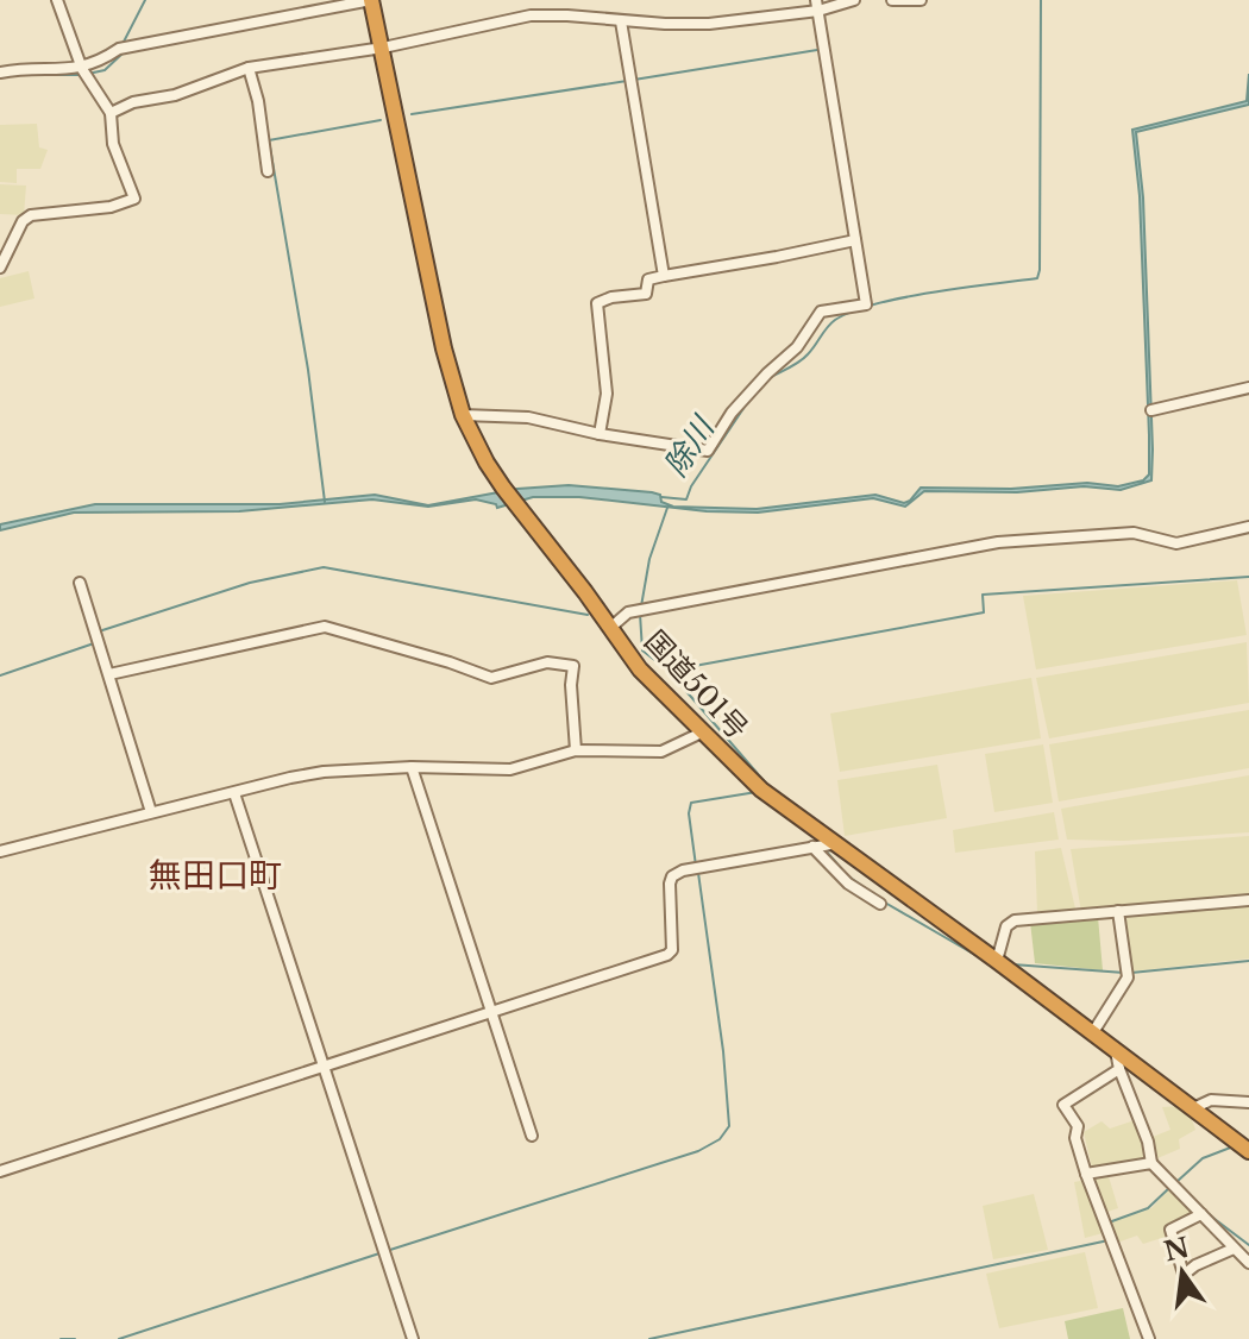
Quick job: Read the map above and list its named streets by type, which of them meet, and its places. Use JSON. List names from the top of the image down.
{
  "streets": {
    "highway": ["国道501号"]
  },
  "districts": ["無田口町"],
  "water": ["除川"],
  "north": "top"
}
